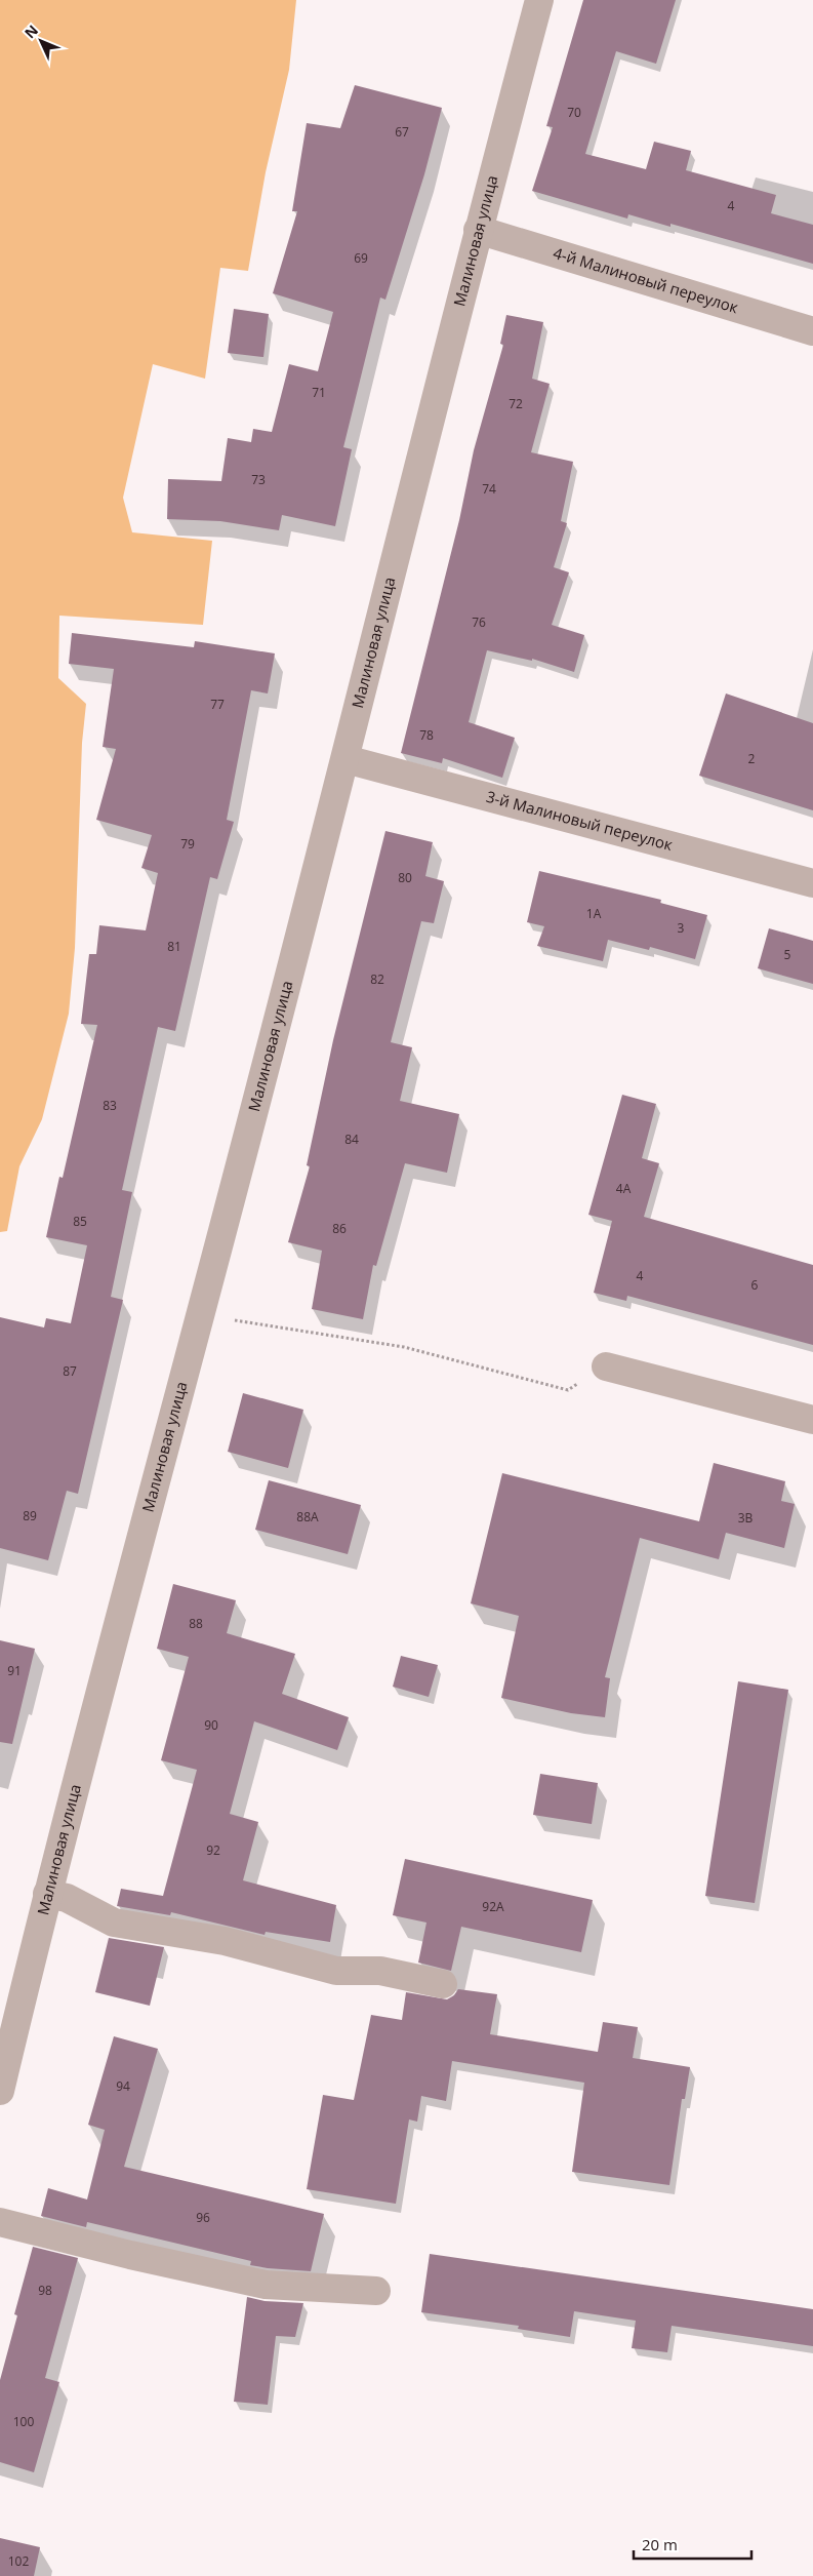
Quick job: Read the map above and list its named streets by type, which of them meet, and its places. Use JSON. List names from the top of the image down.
{
  "streets": {
    "street": ["Малиновая улица", "4-й Малиновый переулок", "3-й Малиновый переулок"]
  },
  "crossings": [
    ["Малиновая улица", "4-й Малиновый переулок"],
    ["Малиновая улица", "3-й Малиновый переулок"]
  ],
  "house_numbers": [
    "70",
    "67",
    "4",
    "69",
    "71",
    "72",
    "73",
    "74",
    "76",
    "77",
    "78",
    "2",
    "79",
    "80",
    "1А",
    "3",
    "81",
    "5",
    "82",
    "83",
    "84",
    "4А",
    "85",
    "86",
    "4",
    "6",
    "87",
    "89",
    "88А",
    "3В",
    "88",
    "91",
    "90",
    "92",
    "92А",
    "94",
    "96",
    "98",
    "100",
    "102"
  ],
  "scale_bar": "20 m",
  "north": "top left"
}
